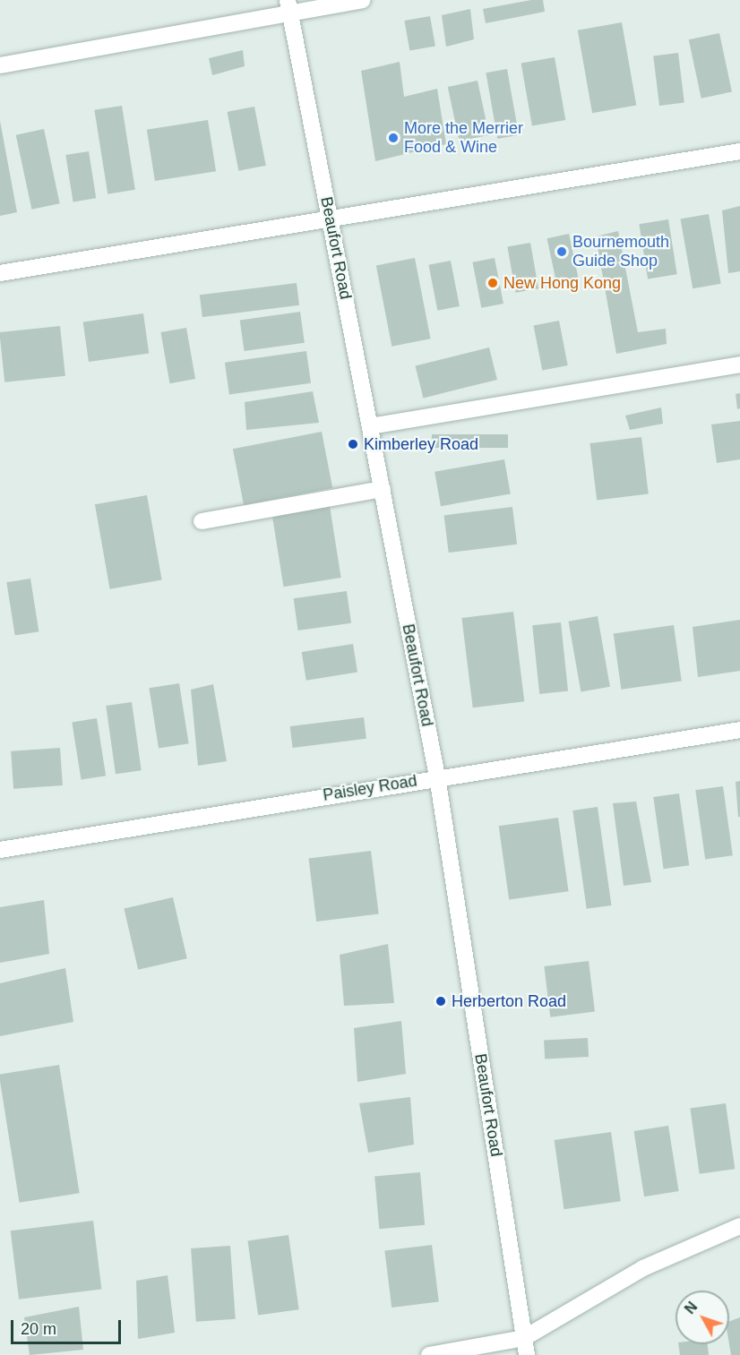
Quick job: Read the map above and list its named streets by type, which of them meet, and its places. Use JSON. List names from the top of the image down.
{
  "streets": {
    "street": ["Beaufort Road", "Paisley Road"]
  },
  "crossings": [
    ["Beaufort Road", "Paisley Road"]
  ],
  "places": [
    "More the Merrier Food & Wine",
    "Bournemouth Guide Shop",
    "New Hong Kong",
    "Kimberley Road",
    "Herberton Road"
  ],
  "scale_bar": "20 m",
  "north": "top left"
}
